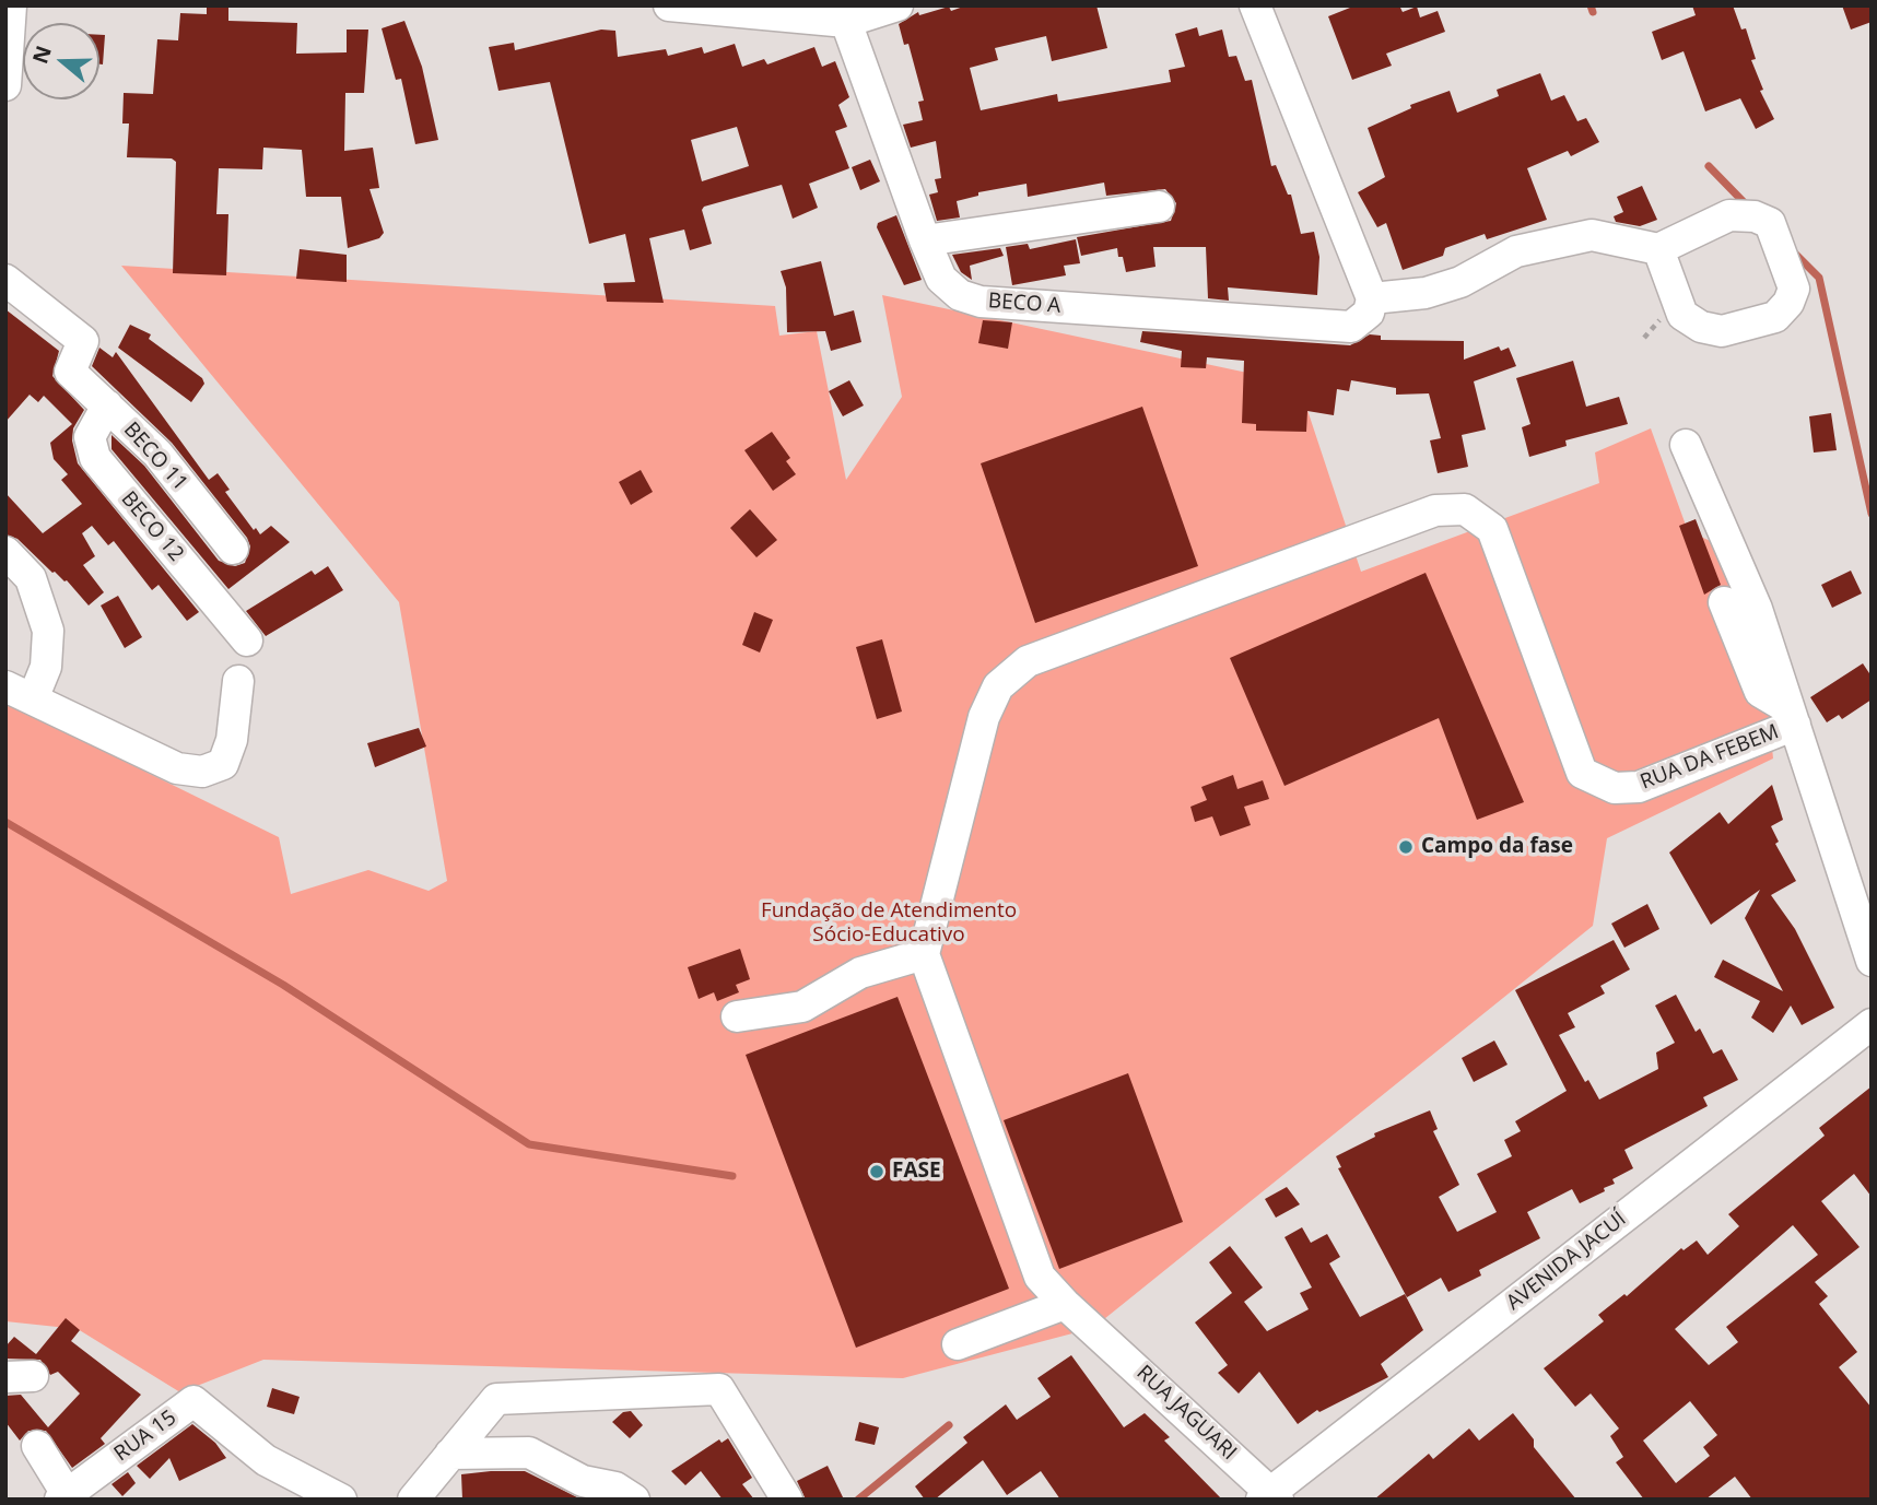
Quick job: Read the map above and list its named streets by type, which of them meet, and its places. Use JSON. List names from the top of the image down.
{
  "streets": {
    "street": [
      "BECO A",
      "BECO 11",
      "BECO 12",
      "RUA DA FEBEM",
      "AVENIDA JACUÍ",
      "RUA JAGUARI",
      "RUA 15"
    ]
  },
  "crossings": [
    ["BECO 11", "BECO 12"],
    ["RUA DA FEBEM", "RUA JAGUARI"],
    ["AVENIDA JACUÍ", "RUA JAGUARI"]
  ],
  "parks": ["Fundação de Atendimento Sócio-Educativo"],
  "places": ["Campo da fase", "FASE"],
  "north": "left"
}
